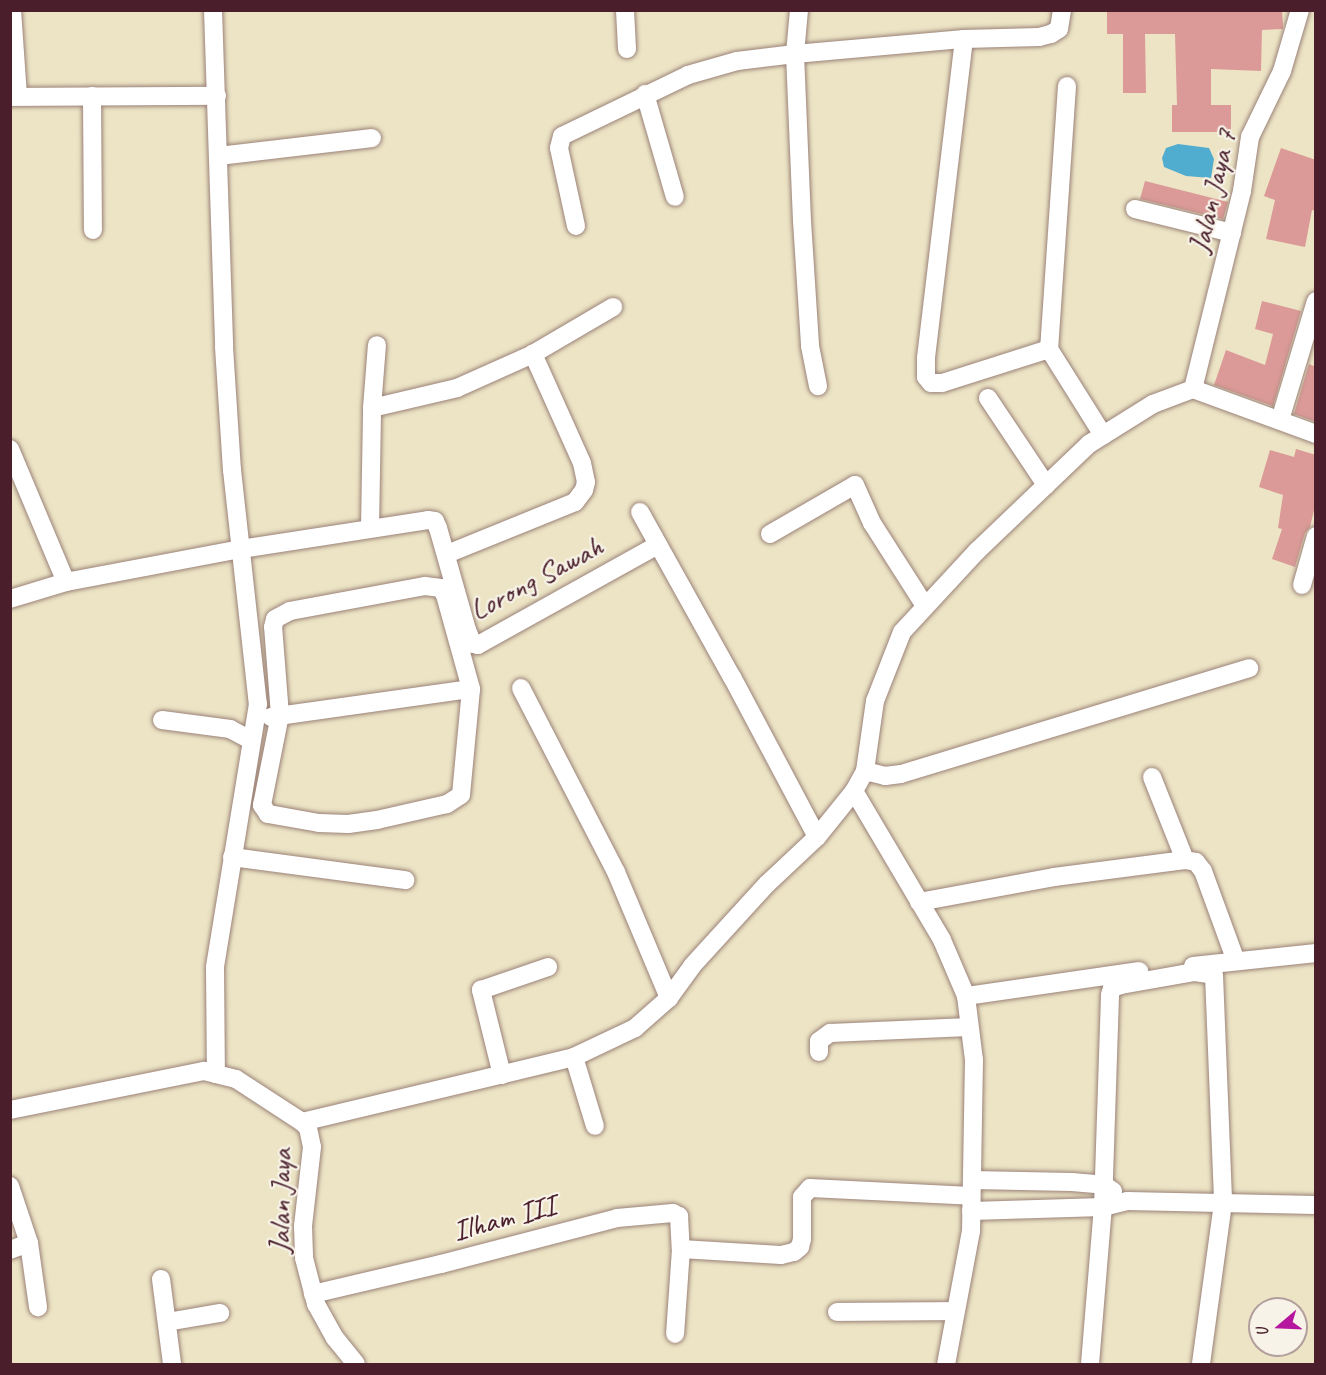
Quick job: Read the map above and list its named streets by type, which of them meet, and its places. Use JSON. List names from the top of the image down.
{
  "streets": {
    "street": [
      "Jalan Jaya 7",
      "Lorong Sawah",
      "Jalan Jaya",
      "Ilham III"
    ]
  },
  "crossings": [
    ["Jalan Jaya", "Ilham III"]
  ],
  "north": "left"
}
